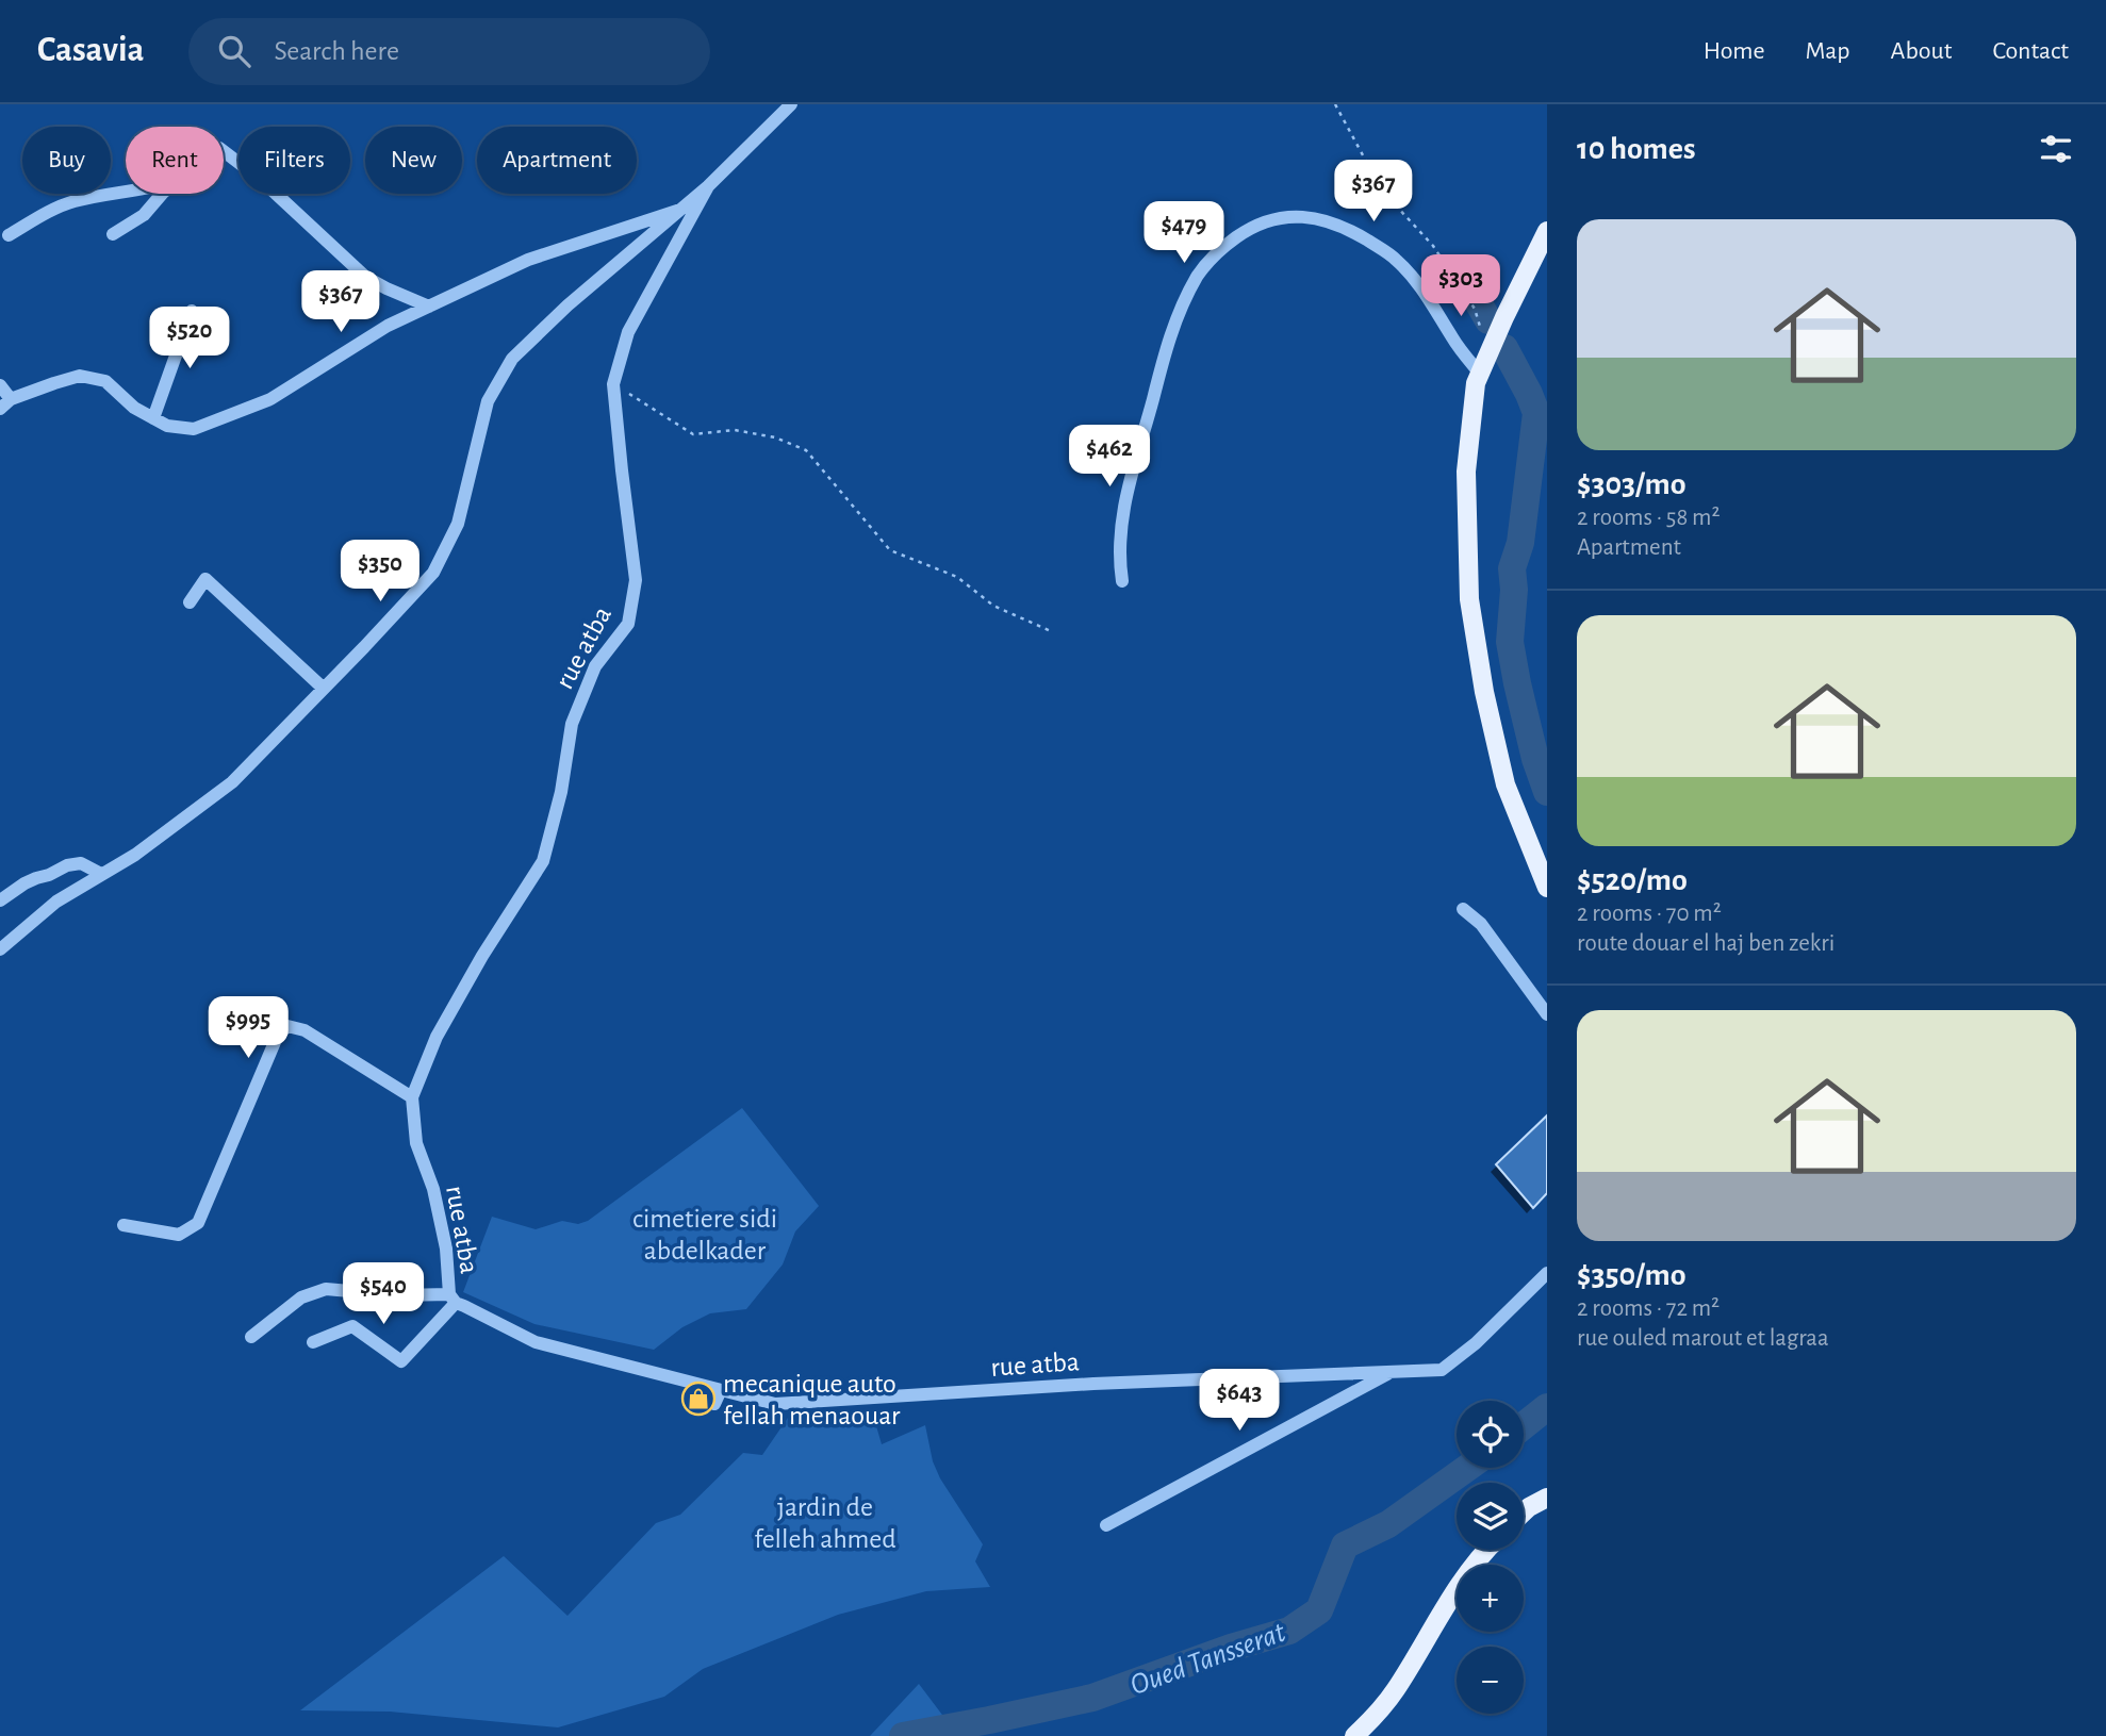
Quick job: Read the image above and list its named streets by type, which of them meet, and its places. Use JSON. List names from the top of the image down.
{
  "streets": {
    "street": ["rue atba"]
  },
  "water": ["Oued Tansserat"],
  "parks": ["cimetiere sidi abdelkader", "jardin de felleh ahmed"],
  "places": {
    "shop": ["mecanique auto fellah menaouar"]
  },
  "page": {
    "header": "Casavia",
    "search": "Search here",
    "nav": [
      "Home",
      "Map",
      "About",
      "Contact"
    ],
    "heading": "10 homes",
    "chip": [
      "Buy",
      "Rent",
      "Filters",
      "New",
      "Apartment"
    ],
    "price": [
      "$367",
      "$479",
      "$303",
      "$367",
      "$520",
      "$462",
      "$350",
      "$995",
      "$540",
      "$643"
    ],
    "list": [
      {
        "name": "$303/mo",
        "note": "2 rooms · 58 m² · Apartment"
      },
      {
        "name": "$520/mo",
        "note": "2 rooms · 70 m² · route douar el haj ben zekri"
      },
      {
        "name": "$350/mo",
        "note": "2 rooms · 72 m² · rue ouled marout et lagraa"
      }
    ],
    "map_buttons": ["+", "−"]
  }
}
